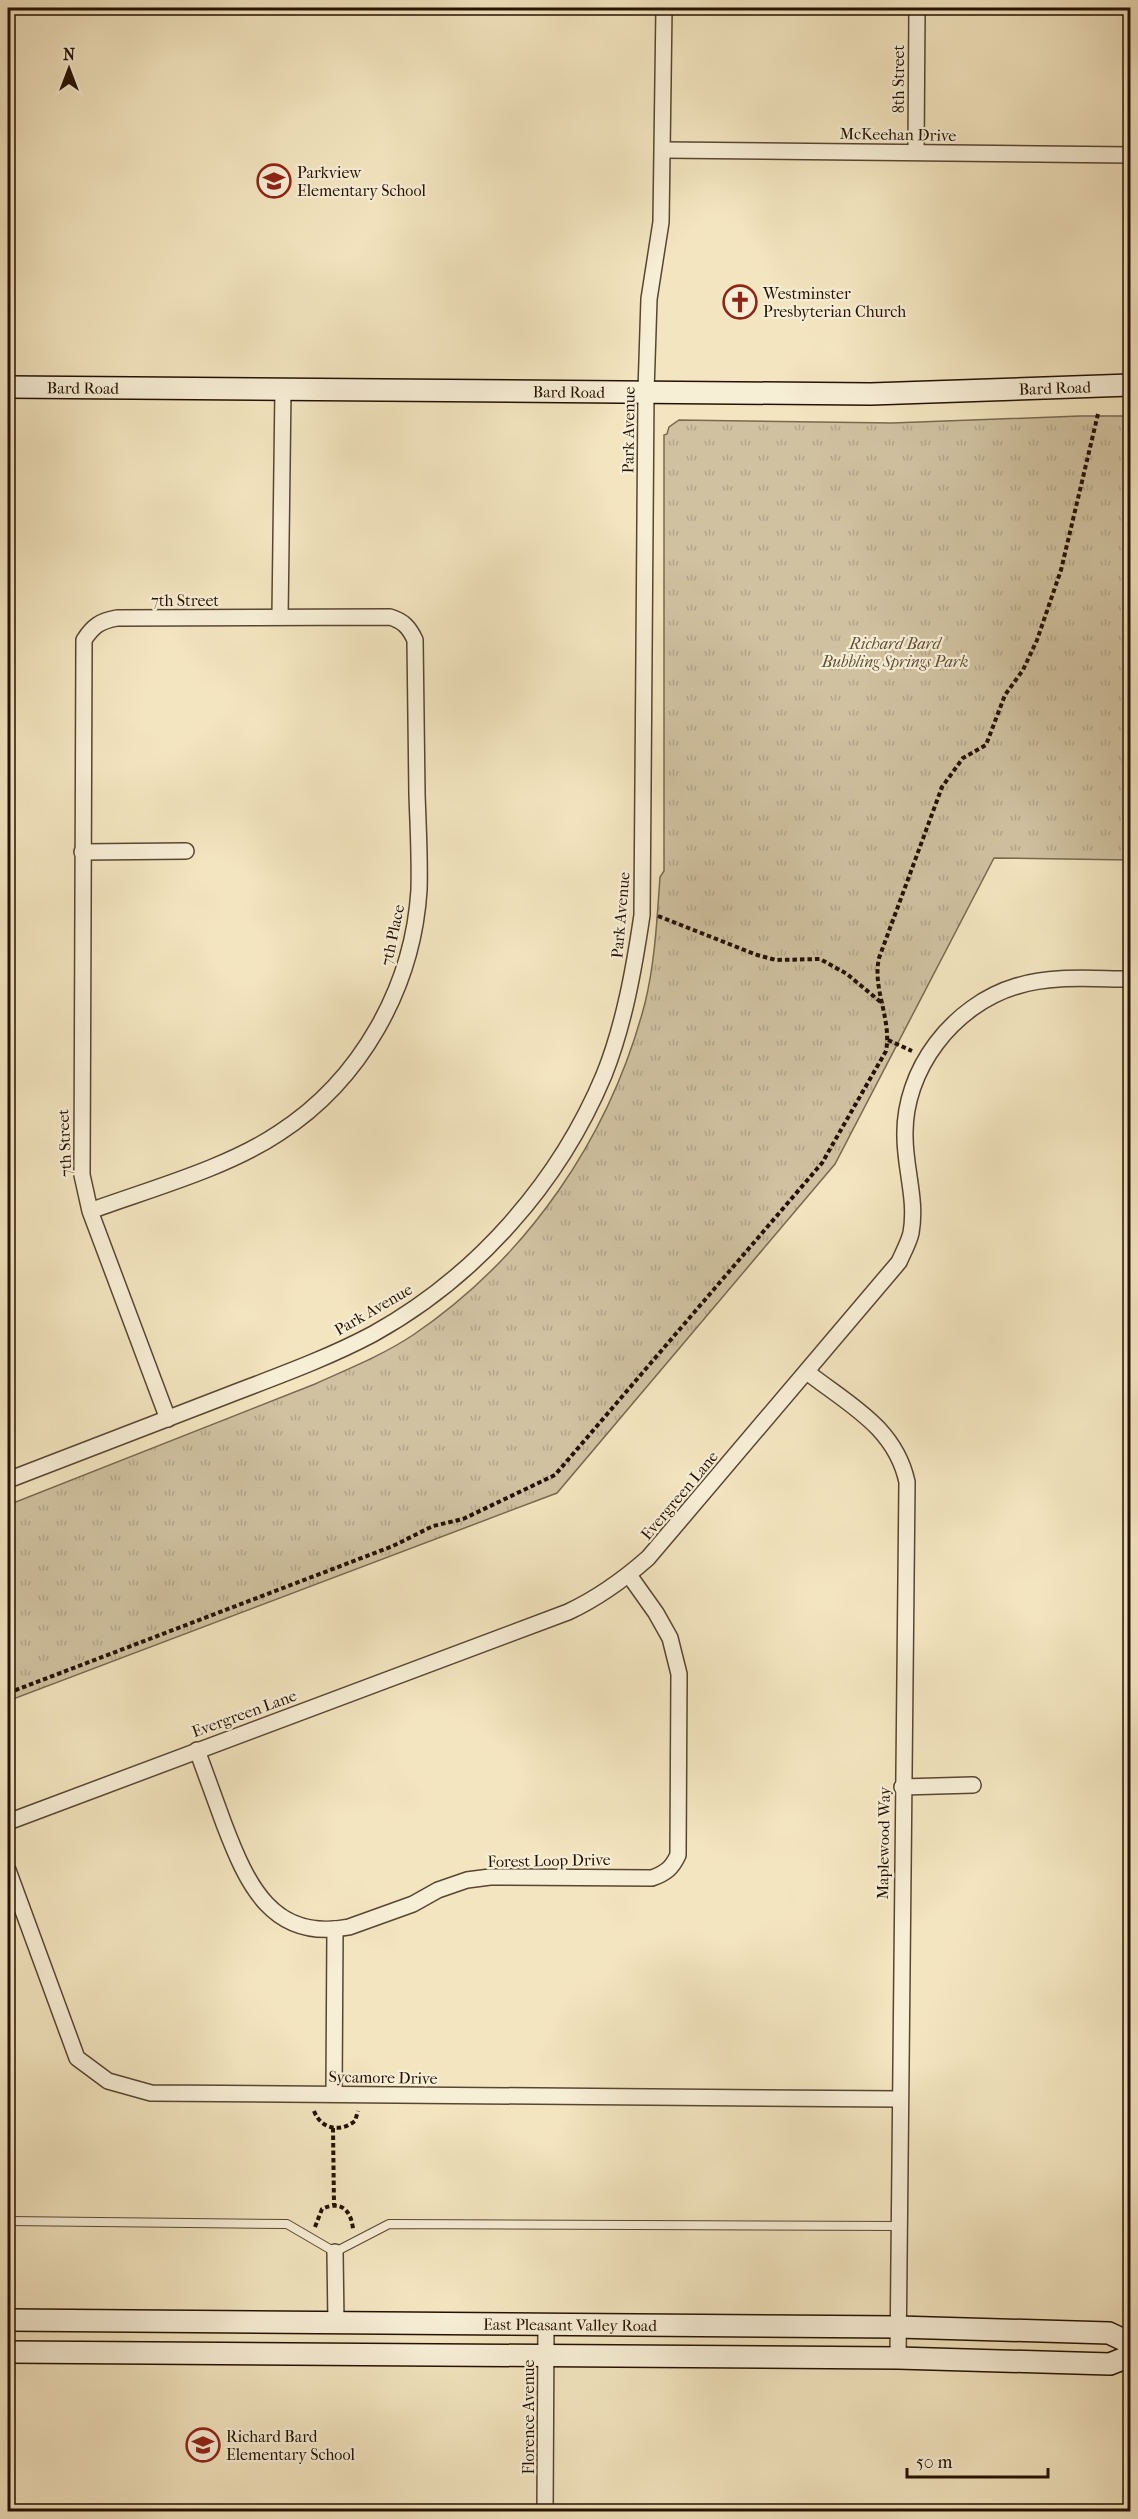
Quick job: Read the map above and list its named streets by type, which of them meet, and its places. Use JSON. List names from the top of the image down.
{
  "streets": {
    "main road": ["Bard Road", "East Pleasant Valley Road"],
    "street": [
      "8th Street",
      "McKeehan Drive",
      "Park Avenue",
      "7th Street",
      "7th Place",
      "Evergreen Lane",
      "Maplewood Way",
      "Forest Loop Drive",
      "Sycamore Drive",
      "Florence Avenue"
    ]
  },
  "crossings": [
    ["8th Street", "McKeehan Drive"],
    ["McKeehan Drive", "Park Avenue"],
    ["Bard Road", "Park Avenue"],
    ["Park Avenue", "7th Street"],
    ["7th Street", "7th Place"],
    ["Evergreen Lane", "Maplewood Way"],
    ["Evergreen Lane", "Forest Loop Drive"],
    ["Maplewood Way", "Sycamore Drive"],
    ["Maplewood Way", "East Pleasant Valley Road"],
    ["East Pleasant Valley Road", "Florence Avenue"]
  ],
  "parks": ["Richard Bard Bubbling Springs Park"],
  "places": {
    "school or university": ["Parkview Elementary School", "Richard Bard Elementary School"],
    "church": ["Westminster Presbyterian Church"]
  },
  "scale_bar": "50 m",
  "north": "top"
}
